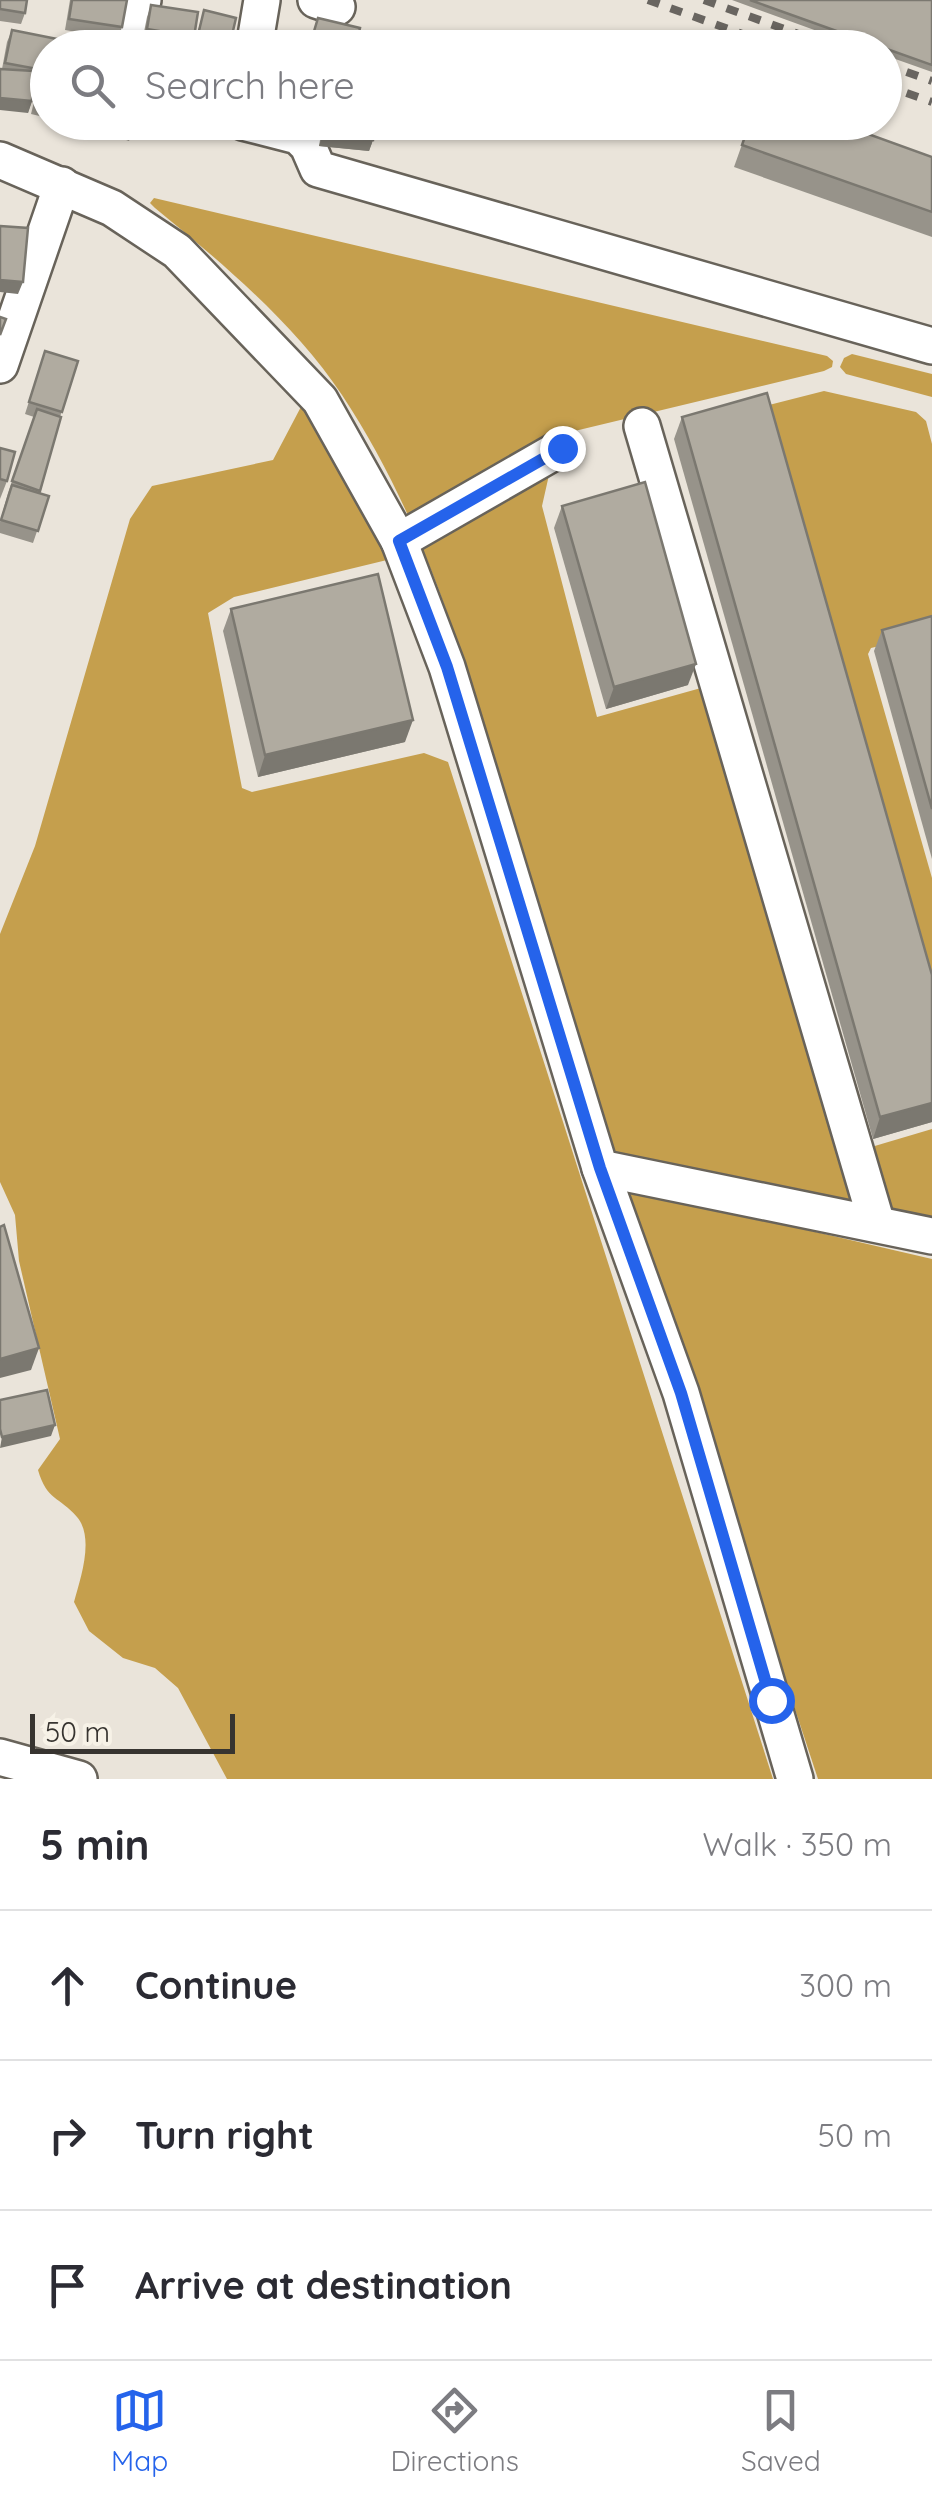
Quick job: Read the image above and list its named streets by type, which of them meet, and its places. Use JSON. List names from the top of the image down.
{
  "scale_bar": "50 m",
  "page": {
    "search": "Search here",
    "scale": "50 m",
    "heading": ["5 min", "Walk · 350 m"],
    "list": [
      ["Continue", "300 m"],
      ["Turn right", "50 m"],
      "Arrive at destination"
    ],
    "nav": ["Map", "Directions", "Saved"]
  }
}
